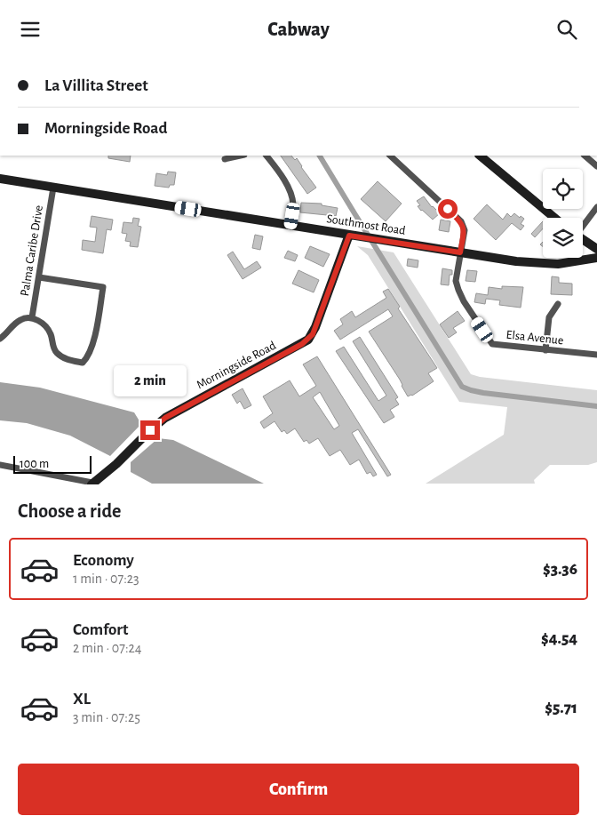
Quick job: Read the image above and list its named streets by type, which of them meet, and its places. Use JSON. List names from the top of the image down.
{
  "streets": {
    "main road": ["Southmost Road", "Morningside Road"],
    "street": ["Palma Caribe Drive", "Elsa Avenue"]
  },
  "crossings": [
    ["Southmost Road", "Palma Caribe Drive"],
    ["Southmost Road", "Elsa Avenue"],
    ["Southmost Road", "Morningside Road"]
  ],
  "scale_bar": "100 m",
  "page": {
    "header": "Cabway",
    "banner": ["La Villita Street", "Morningside Road"],
    "bubble": "2 min",
    "scale": "100 m",
    "heading": "Choose a ride",
    "list": [
      {
        "name": "Economy",
        "note": "1 min · 07:23",
        "value": "$3.36"
      },
      {
        "name": "Comfort",
        "note": "2 min · 07:24",
        "value": "$4.54"
      },
      {
        "name": "XL",
        "note": "3 min · 07:25",
        "value": "$5.71"
      }
    ],
    "buttons": "Confirm"
  }
}
